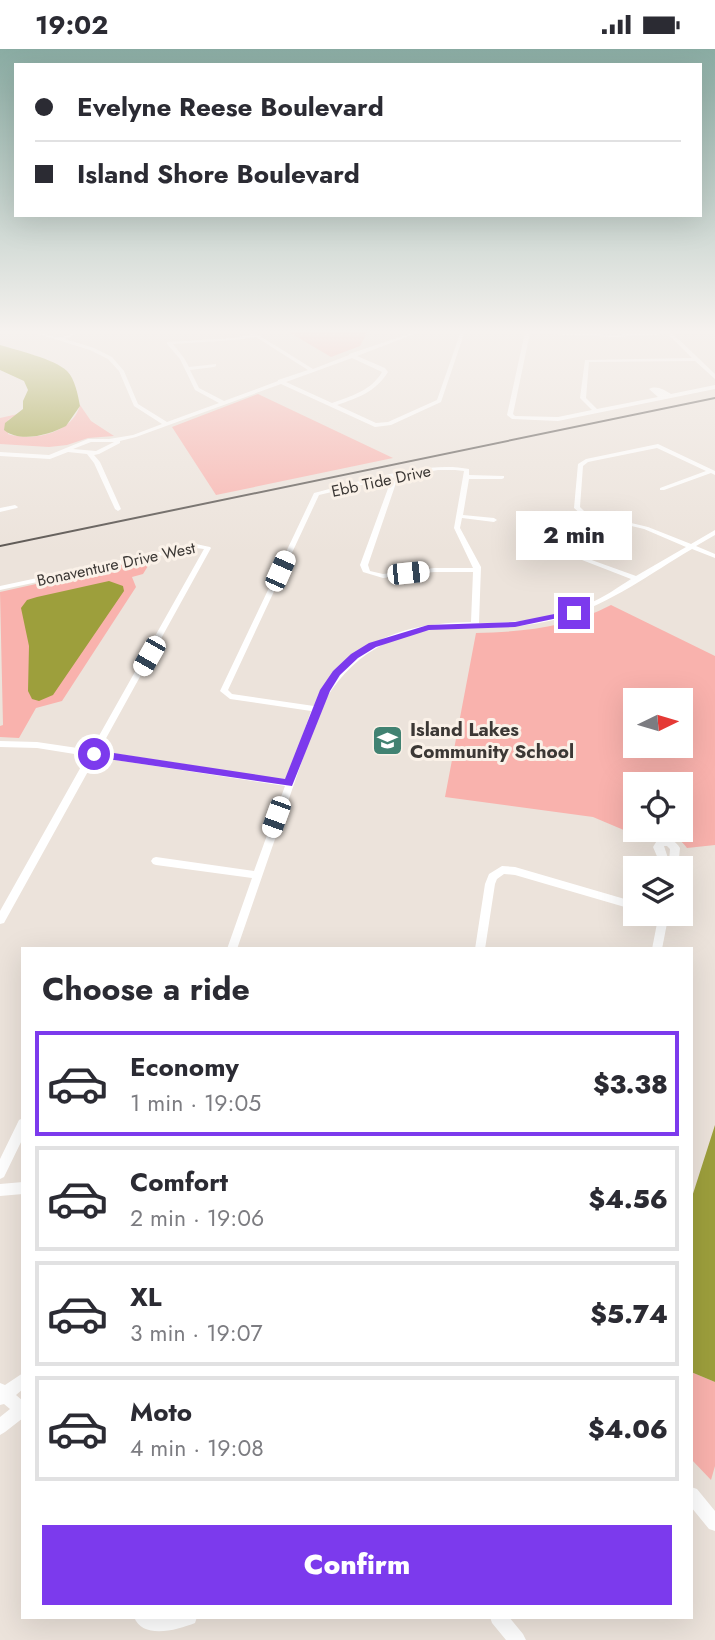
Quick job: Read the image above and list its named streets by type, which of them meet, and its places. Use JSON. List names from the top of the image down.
{
  "streets": {
    "street": ["Ebb Tide Drive", "Bonaventure Drive West"]
  },
  "places": {
    "school or university": ["Island Lakes Community School"]
  },
  "north": "right",
  "page": {
    "status": "19:02",
    "banner": ["Evelyne Reese Boulevard", "Island Shore Boulevard"],
    "bubble": "2 min",
    "heading": "Choose a ride",
    "list": [
      {
        "name": "Economy",
        "note": "1 min · 19:05",
        "value": "$3.38"
      },
      {
        "name": "Comfort",
        "note": "2 min · 19:06",
        "value": "$4.56"
      },
      {
        "name": "XL",
        "note": "3 min · 19:07",
        "value": "$5.74"
      },
      {
        "name": "Moto",
        "note": "4 min · 19:08",
        "value": "$4.06"
      }
    ],
    "buttons": "Confirm"
  }
}
